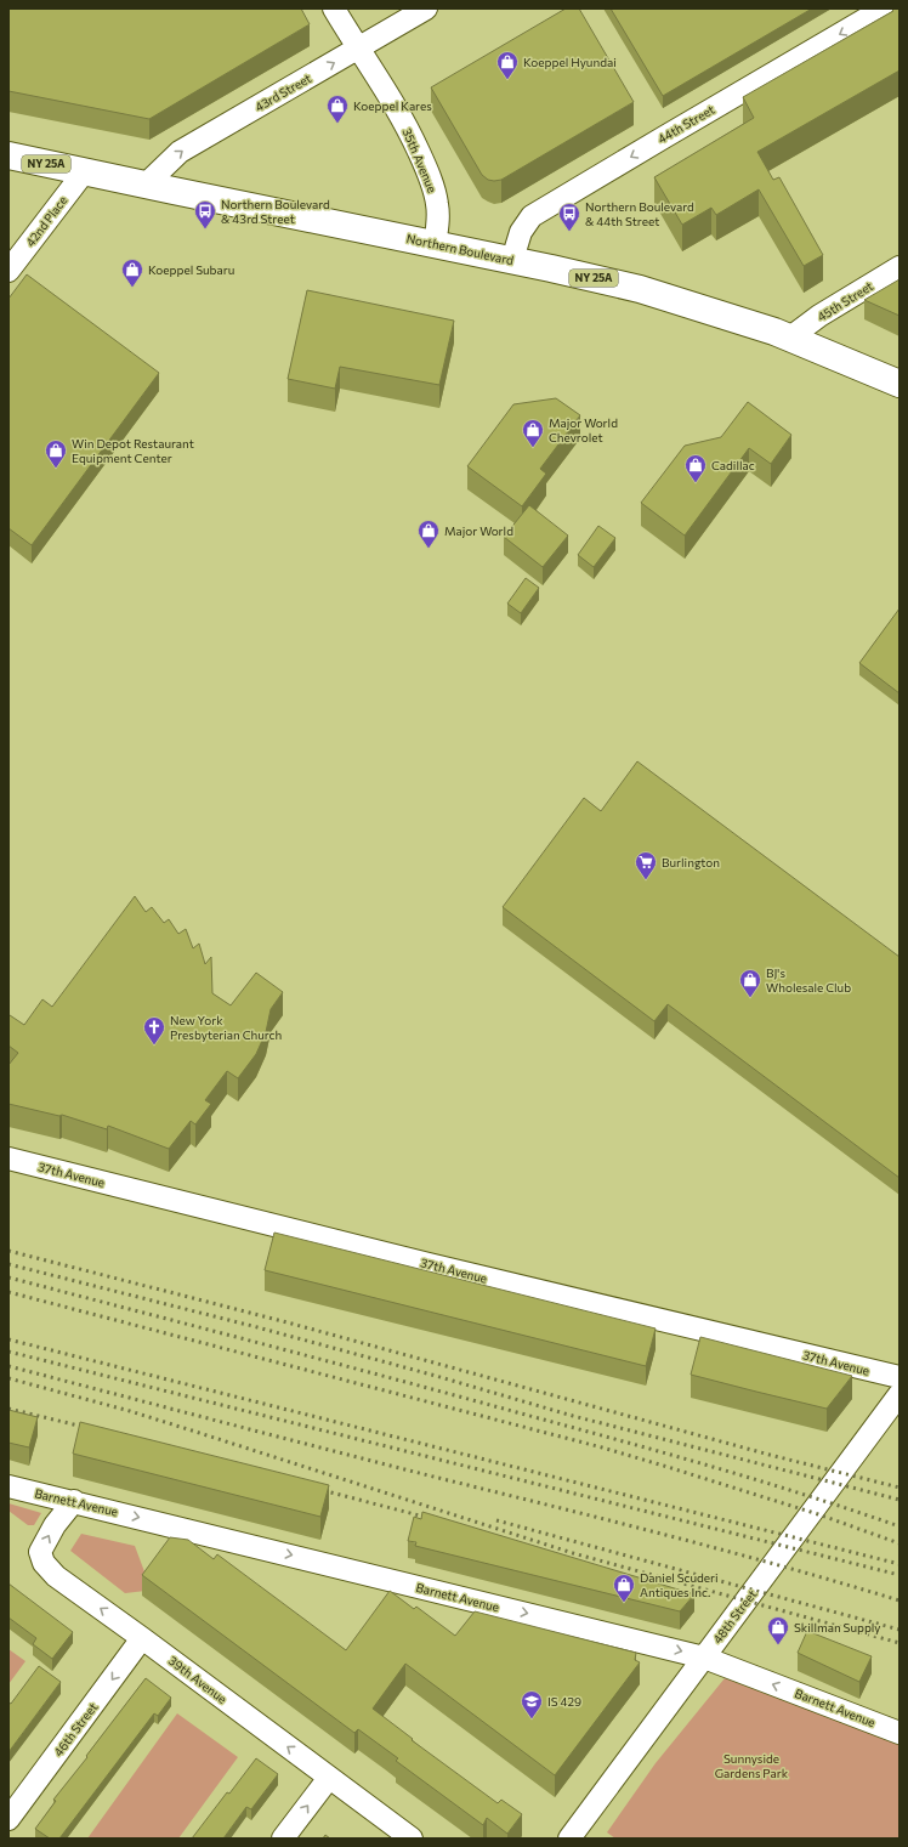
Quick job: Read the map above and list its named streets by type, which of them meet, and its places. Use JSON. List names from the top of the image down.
{
  "streets": {
    "main road": ["NY 25A", "Northern Boulevard"],
    "street": [
      "43rd Street",
      "44th Street",
      "35th Avenue",
      "42nd Place",
      "45th Street",
      "37th Avenue",
      "Barnett Avenue",
      "48th Street",
      "39th Avenue",
      "46th Street"
    ]
  },
  "crossings": [
    ["43rd Street", "35th Avenue"],
    ["43rd Street", "Northern Boulevard"],
    ["44th Street", "Northern Boulevard"],
    ["35th Avenue", "Northern Boulevard"],
    ["42nd Place", "Northern Boulevard"],
    ["Northern Boulevard", "45th Street"],
    ["Barnett Avenue", "48th Street"],
    ["Barnett Avenue", "39th Avenue"],
    ["39th Avenue", "46th Street"]
  ],
  "one_way": [
    "43rd Street",
    "44th Street",
    "39th Avenue",
    "46th Street"
  ],
  "parks": ["Sunnyside Gardens Park"],
  "places": {
    "shop": [
      "Koeppel Hyundai",
      "Koeppel Kares",
      "Koeppel Subaru",
      "Major World Chevrolet",
      "Win Depot Restaurant Equipment Center",
      "Cadillac",
      "Major World",
      "BJ's Wholesale Club",
      "Daniel Scuderi Antiques Inc.",
      "Skillman Supply"
    ],
    "bus stop": ["Northern Boulevard & 43rd Street", "Northern Boulevard & 44th Street"],
    "supermarket": ["Burlington"],
    "church": ["New York Presbyterian Church"],
    "school or university": ["IS 429"]
  }
}
